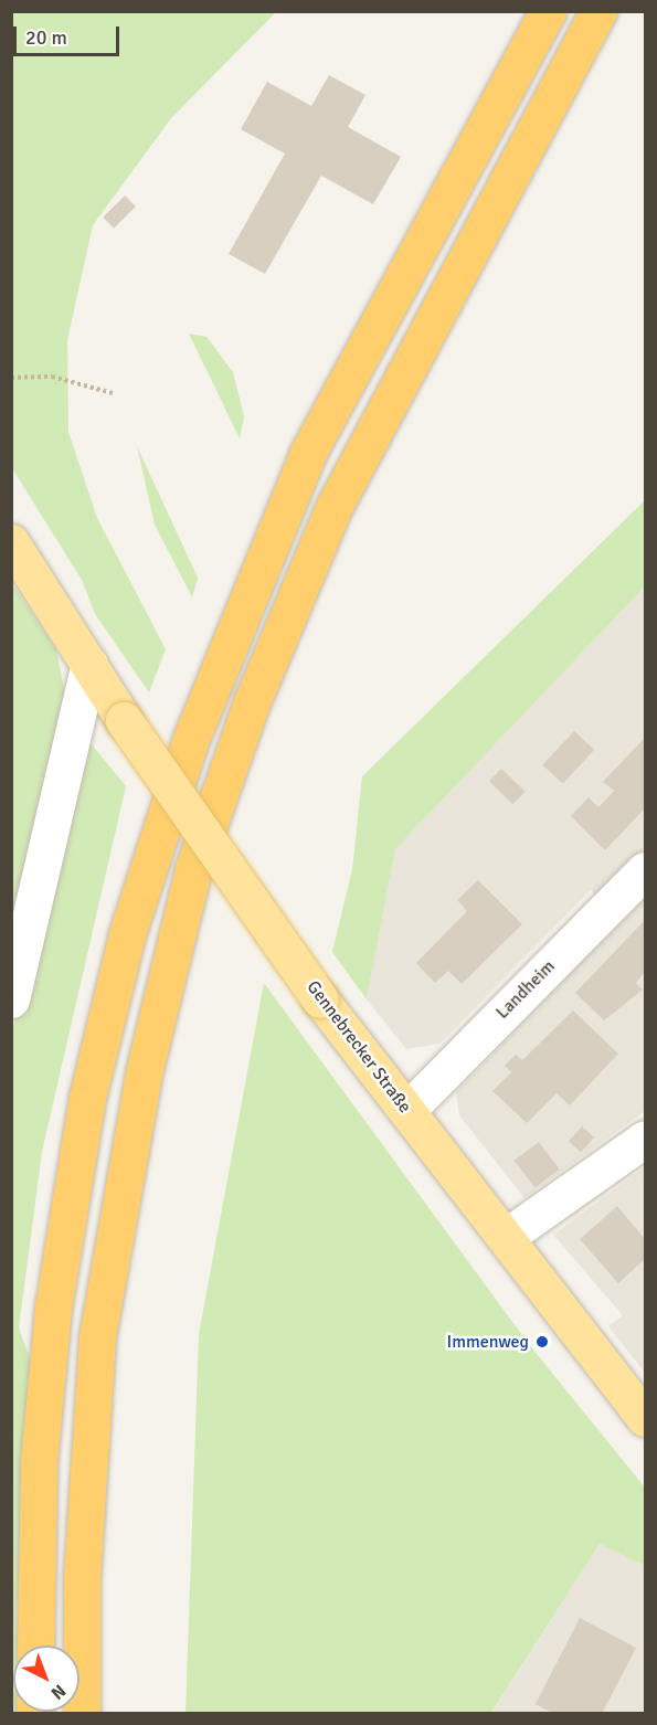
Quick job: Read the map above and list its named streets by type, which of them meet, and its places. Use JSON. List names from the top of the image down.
{
  "streets": {
    "main road": ["Gennebrecker Straße"],
    "street": ["Landheim"]
  },
  "crossings": [
    ["Landheim", "Gennebrecker Straße"]
  ],
  "places": ["Immenweg"],
  "scale_bar": "20 m",
  "north": "bottom right"
}
